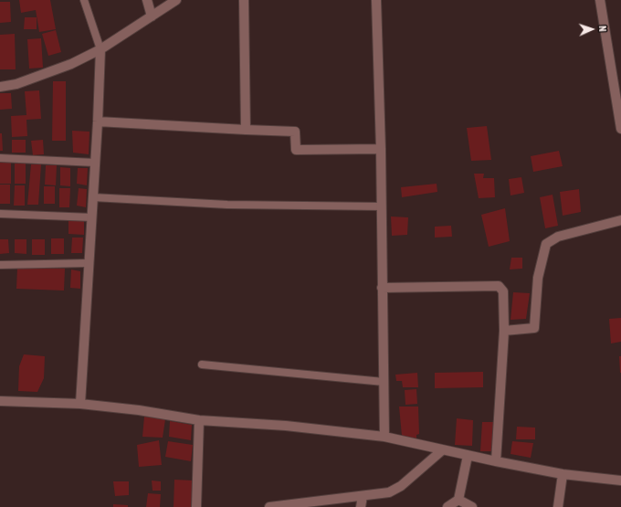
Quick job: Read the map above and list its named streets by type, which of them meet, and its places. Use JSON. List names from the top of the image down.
{
  "north": "right"
}
